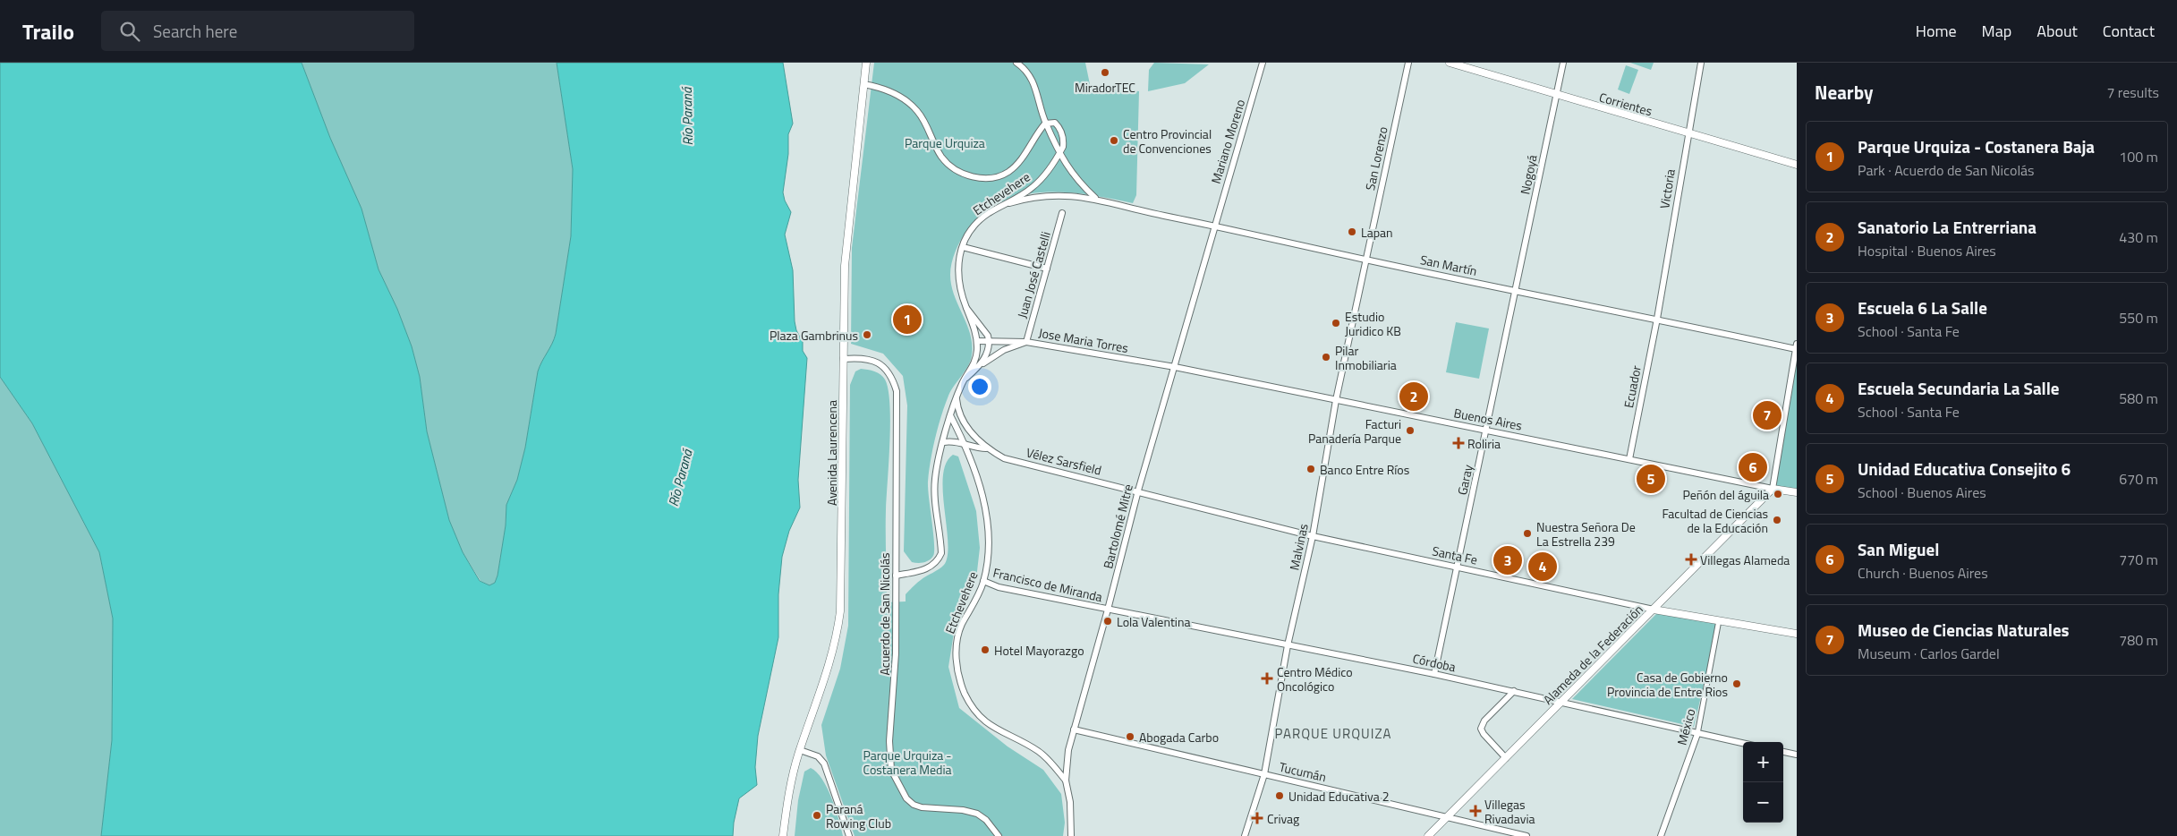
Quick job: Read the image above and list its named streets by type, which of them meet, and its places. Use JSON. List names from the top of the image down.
{
  "streets": {
    "street": [
      "Corrientes",
      "Mariano Moreno",
      "San Lorenzo",
      "Nogoyá",
      "Victoria",
      "Etchevehere",
      "San Martín",
      "Juan José Castelli",
      "Jose Maria Torres",
      "Ecuador",
      "Buenos Aires",
      "Avenida Laurencena",
      "Vélez Sarsfield",
      "Garay",
      "Bartolomé Mitre",
      "Malvinas",
      "Santa Fe",
      "Francisco de Miranda",
      "Acuerdo de San Nicolás",
      "Alameda de la Federación",
      "Córdoba",
      "México",
      "Tucumán"
    ]
  },
  "crossings": [
    ["Corrientes", "Nogoyá"],
    ["Corrientes", "Victoria"],
    ["Mariano Moreno", "San Martín"],
    ["Mariano Moreno", "Bartolomé Mitre"],
    ["San Lorenzo", "San Martín"],
    ["San Lorenzo", "Malvinas"],
    ["Nogoyá", "San Martín"],
    ["Nogoyá", "Garay"],
    ["Victoria", "San Martín"],
    ["Victoria", "Ecuador"],
    ["Etchevehere", "San Martín"],
    ["Etchevehere", "Jose Maria Torres"],
    ["Etchevehere", "Vélez Sarsfield"],
    ["Etchevehere", "Bartolomé Mitre"],
    ["Etchevehere", "Francisco de Miranda"],
    ["San Martín", "Ecuador"],
    ["San Martín", "Garay"],
    ["San Martín", "Bartolomé Mitre"],
    ["San Martín", "Malvinas"],
    ["Juan José Castelli", "Jose Maria Torres"],
    ["Jose Maria Torres", "Buenos Aires"],
    ["Jose Maria Torres", "Bartolomé Mitre"],
    ["Ecuador", "Buenos Aires"],
    ["Buenos Aires", "Garay"],
    ["Buenos Aires", "Bartolomé Mitre"],
    ["Buenos Aires", "Malvinas"],
    ["Buenos Aires", "Alameda de la Federación"],
    ["Avenida Laurencena", "Acuerdo de San Nicolás"],
    ["Vélez Sarsfield", "Bartolomé Mitre"],
    ["Vélez Sarsfield", "Santa Fe"],
    ["Garay", "Santa Fe"],
    ["Garay", "Córdoba"],
    ["Bartolomé Mitre", "Santa Fe"],
    ["Bartolomé Mitre", "Francisco de Miranda"],
    ["Bartolomé Mitre", "Córdoba"],
    ["Bartolomé Mitre", "Tucumán"],
    ["Malvinas", "Santa Fe"],
    ["Malvinas", "Córdoba"],
    ["Malvinas", "Tucumán"],
    ["Santa Fe", "Alameda de la Federación"],
    ["Santa Fe", "México"],
    ["Francisco de Miranda", "Córdoba"],
    ["Alameda de la Federación", "Córdoba"],
    ["Alameda de la Federación", "Tucumán"],
    ["Córdoba", "México"]
  ],
  "districts": ["PARQUE URQUIZA"],
  "water": ["Río Paraná"],
  "parks": ["Parque Urquiza", "Parque Urquiza - Costanera Media"],
  "places": {
    "other": [
      "MiradorTEC",
      "Centro Provincial de Convenciones",
      "Lapan",
      "Estudio Juridico KB",
      "Plaza Gambrinus",
      "Pilar Inmobiliaria",
      "Facturi Panadería Parque",
      "Banco Entre Ríos",
      "Peñón del águila",
      "Facultad de Ciencias de la Educación",
      "Nuestra Señora De La Estrella 239",
      "Lola Valentina",
      "Hotel Mayorazgo",
      "Casa de Gobierno Provincia de Entre Rios",
      "Abogada Carbo",
      "Unidad Educativa 2",
      "Paraná Rowing Club"
    ],
    "health": [
      "Roliria",
      "Villegas Alameda",
      "Centro Médico Oncológico",
      "Villegas Rivadavia",
      "Crivag"
    ]
  },
  "page": {
    "header": "Trailo",
    "search": "Search here",
    "nav": [
      "Home",
      "Map",
      "About",
      "Contact"
    ],
    "heading": ["Nearby", "7 results"],
    "list": [
      {
        "mark": "1",
        "name": "Parque Urquiza - Costanera Baja",
        "note": "Park · Acuerdo de San Nicolás",
        "value": "100 m"
      },
      {
        "mark": "2",
        "name": "Sanatorio La Entrerriana",
        "note": "Hospital · Buenos Aires",
        "value": "430 m"
      },
      {
        "mark": "3",
        "name": "Escuela 6 La Salle",
        "note": "School · Santa Fe",
        "value": "550 m"
      },
      {
        "mark": "4",
        "name": "Escuela Secundaria La Salle",
        "note": "School · Santa Fe",
        "value": "580 m"
      },
      {
        "mark": "5",
        "name": "Unidad Educativa Consejito 6",
        "note": "School · Buenos Aires",
        "value": "670 m"
      },
      {
        "mark": "6",
        "name": "San Miguel",
        "note": "Church · Buenos Aires",
        "value": "770 m"
      },
      {
        "mark": "7",
        "name": "Museo de Ciencias Naturales",
        "note": "Museum · Carlos Gardel",
        "value": "780 m"
      }
    ],
    "pins": [
      "1",
      "2",
      "7",
      "6",
      "5",
      "3",
      "4"
    ],
    "map_buttons": ["+", "−"]
  }
}
